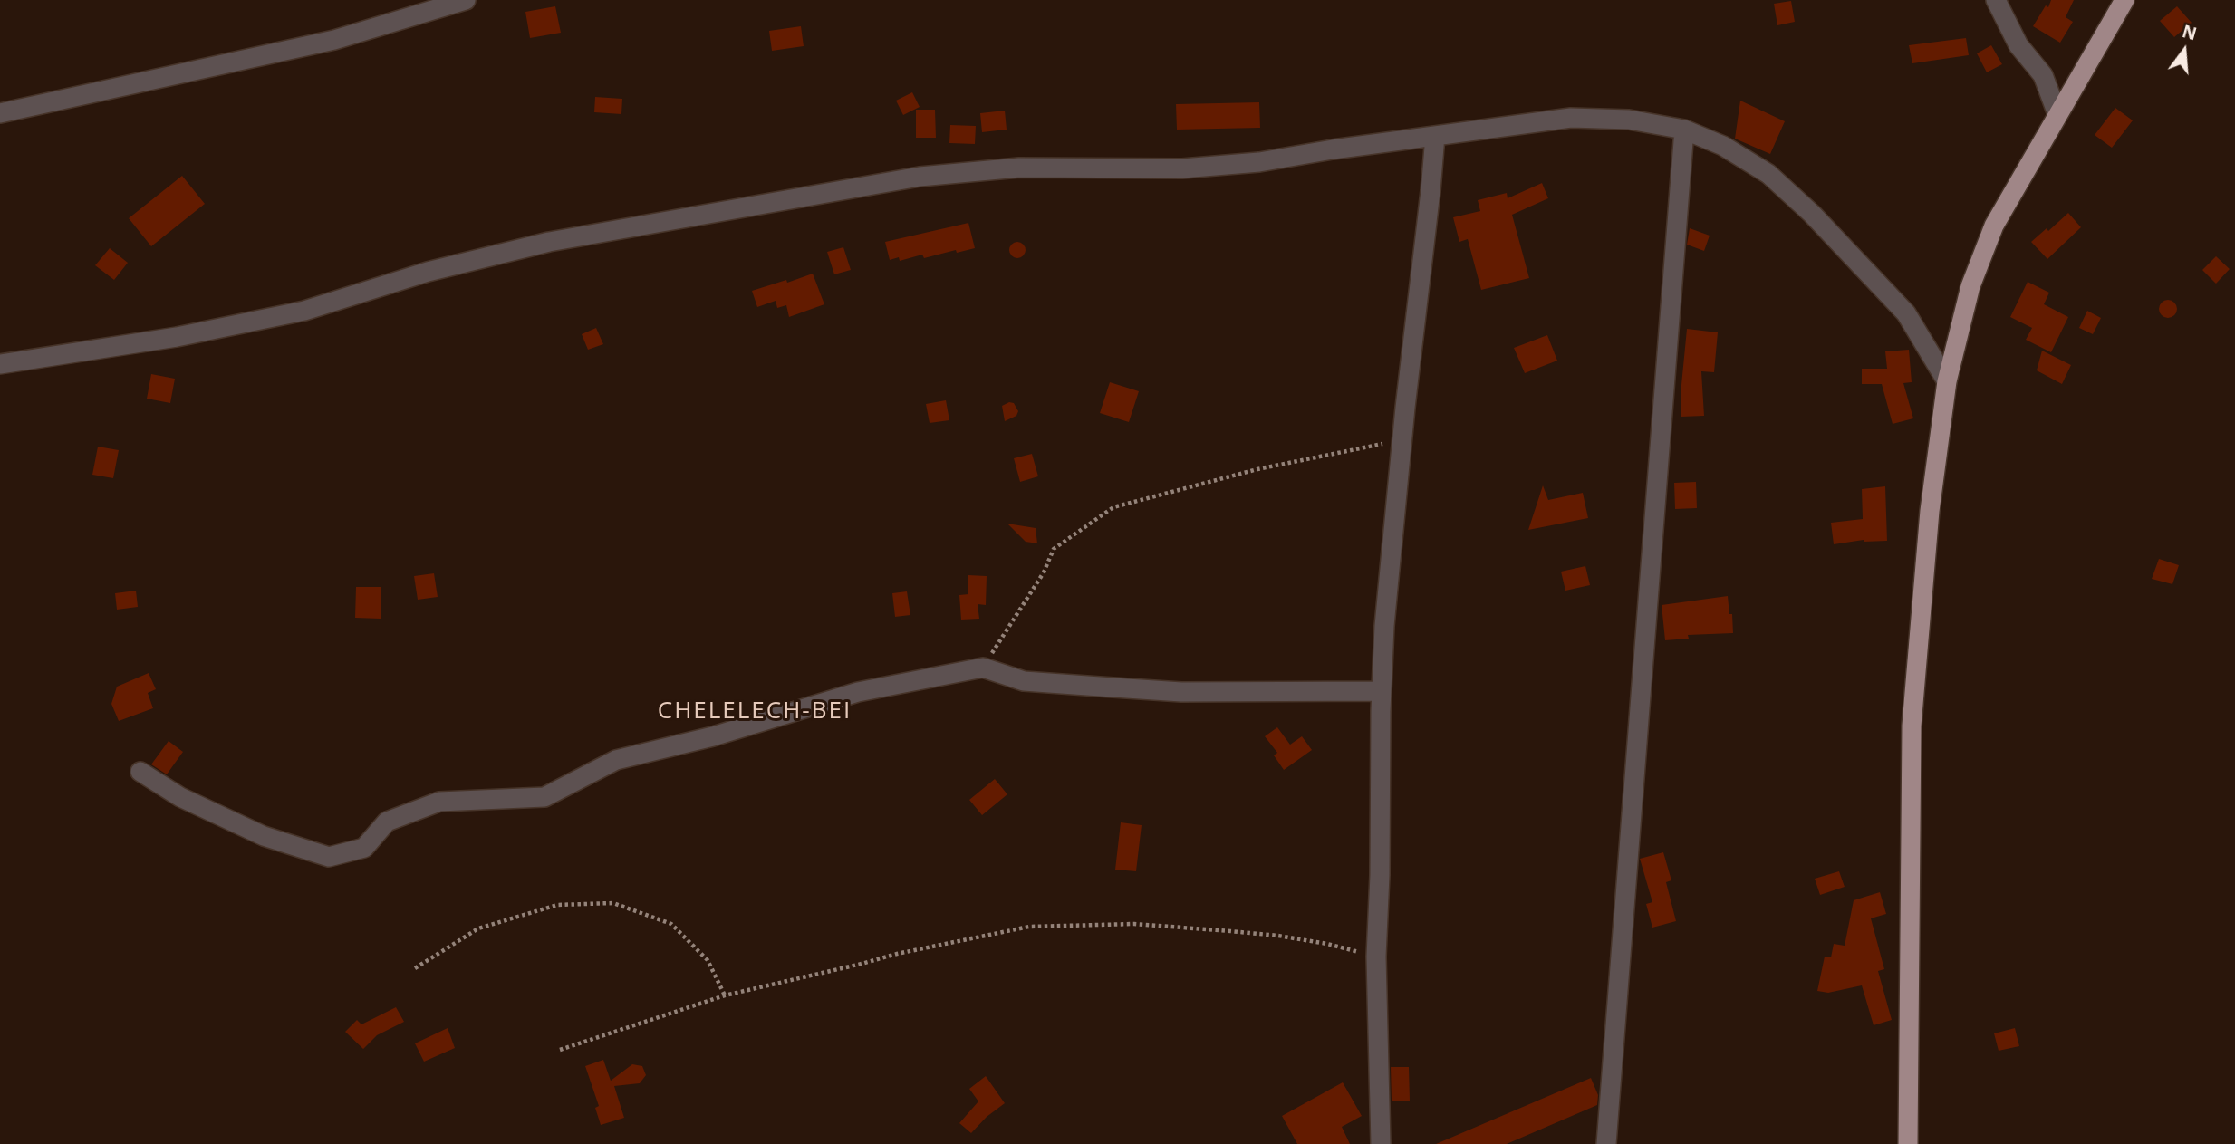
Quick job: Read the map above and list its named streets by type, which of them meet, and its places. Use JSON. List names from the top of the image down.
{
  "districts": ["CHELELECH-BEI"],
  "north": "top"
}
